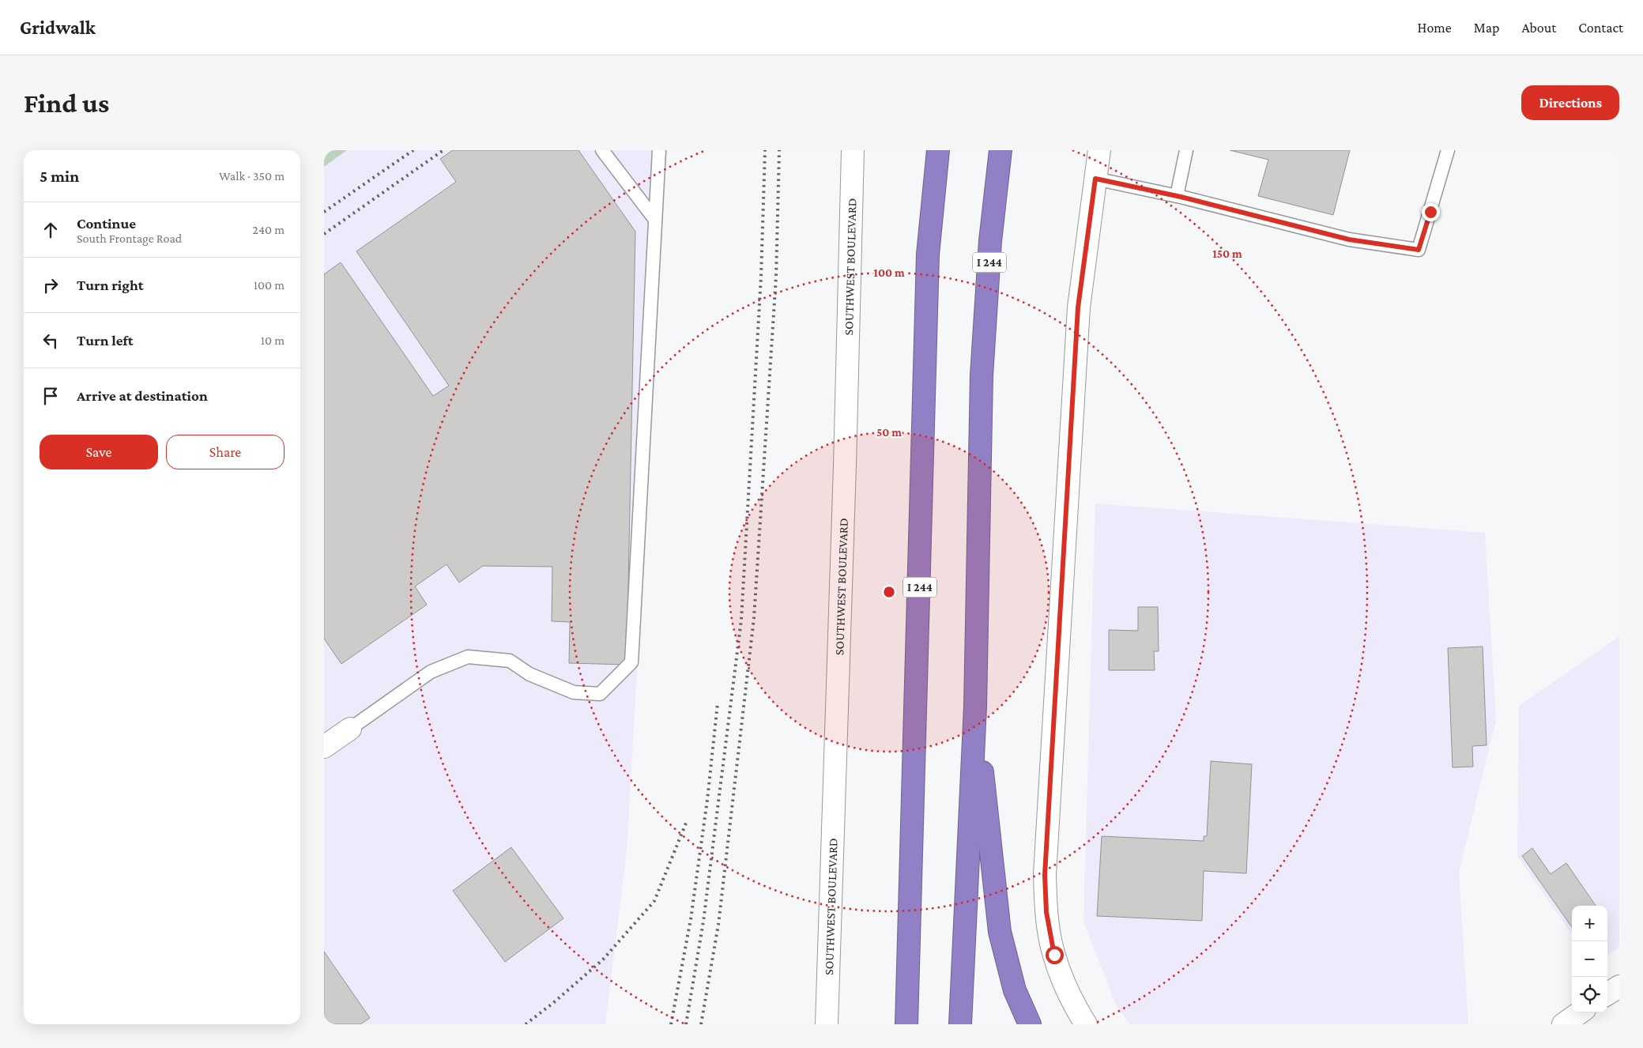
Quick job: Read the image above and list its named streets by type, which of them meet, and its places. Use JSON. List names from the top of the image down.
{
  "streets": {
    "highway": ["I 244"],
    "street": ["SOUTHWEST BOULEVARD"]
  },
  "page": {
    "header": "Gridwalk",
    "nav": [
      "Home",
      "Map",
      "About",
      "Contact"
    ],
    "buttons": [
      "Directions",
      ["Save", "Share"]
    ],
    "title": "Find us",
    "heading": ["5 min", "Walk · 350 m"],
    "list": [
      ["Continue", "South Frontage Road", "240 m"],
      ["Turn right", "100 m"],
      ["Turn left", "10 m"],
      "Arrive at destination"
    ],
    "map_buttons": ["+", "−"]
  },
  "rings": ["150 m", "100 m", "50 m"]
}
